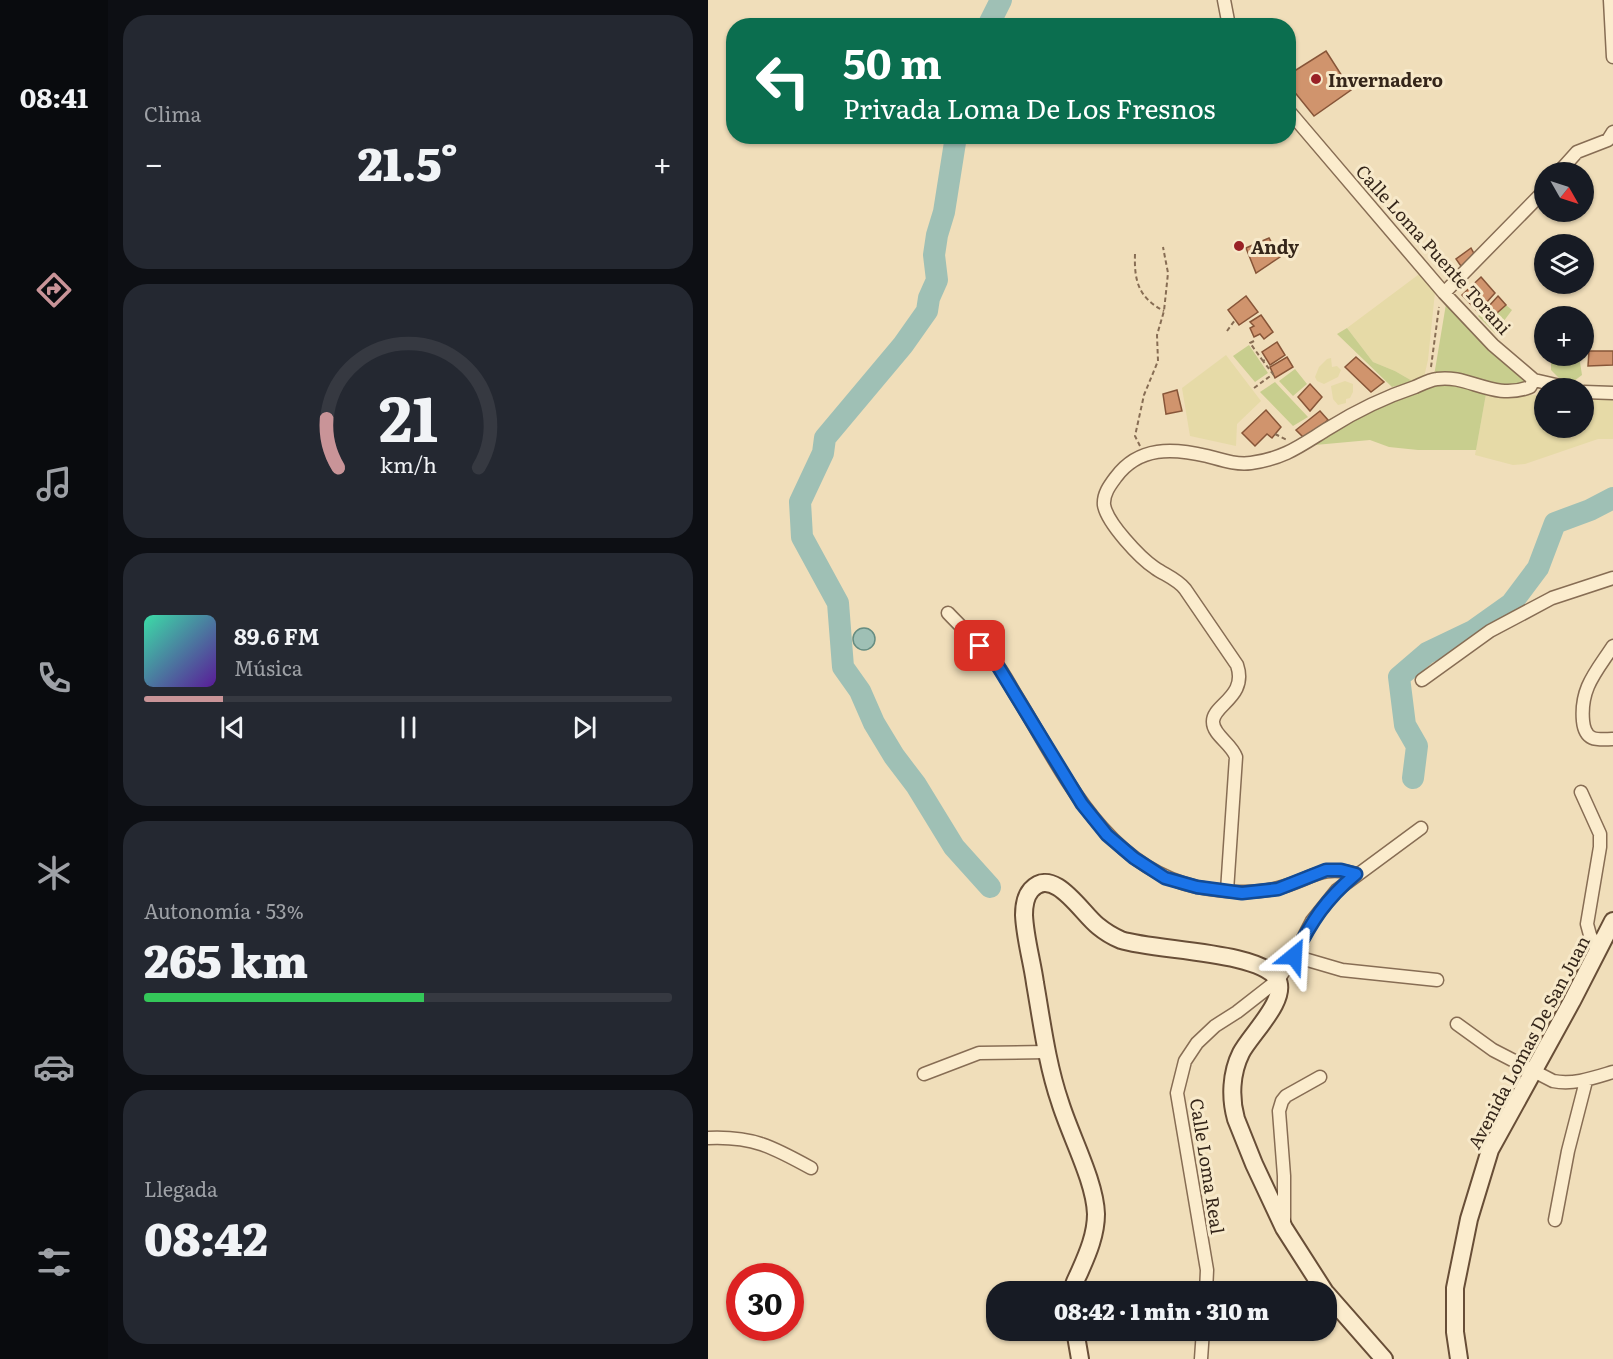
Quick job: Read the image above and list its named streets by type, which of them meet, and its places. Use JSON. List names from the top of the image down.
{
  "streets": {
    "main road": ["Avenida Lomas De San Juan"],
    "street": ["Calle Loma Puente Torani", "Calle Loma Real"]
  },
  "places": ["Invernadero", "Andy"],
  "north": "bottom right",
  "page": {
    "tabs": "08:41",
    "tile": [
      "Clima",
      ["Autonomía · 53%", "265 km"],
      ["Llegada", "08:42"]
    ],
    "turn": ["50 m", "Privada Loma De Los Fresnos"],
    "heat": ["−", "21.5°", "+"],
    "map_buttons": ["+", "−"],
    "song": ["89.6 FM", "Música"],
    "limit": "30",
    "trip": "08:42 · 1 min · 310 m",
    "gauge": ["21", "km/h"]
  }
}
